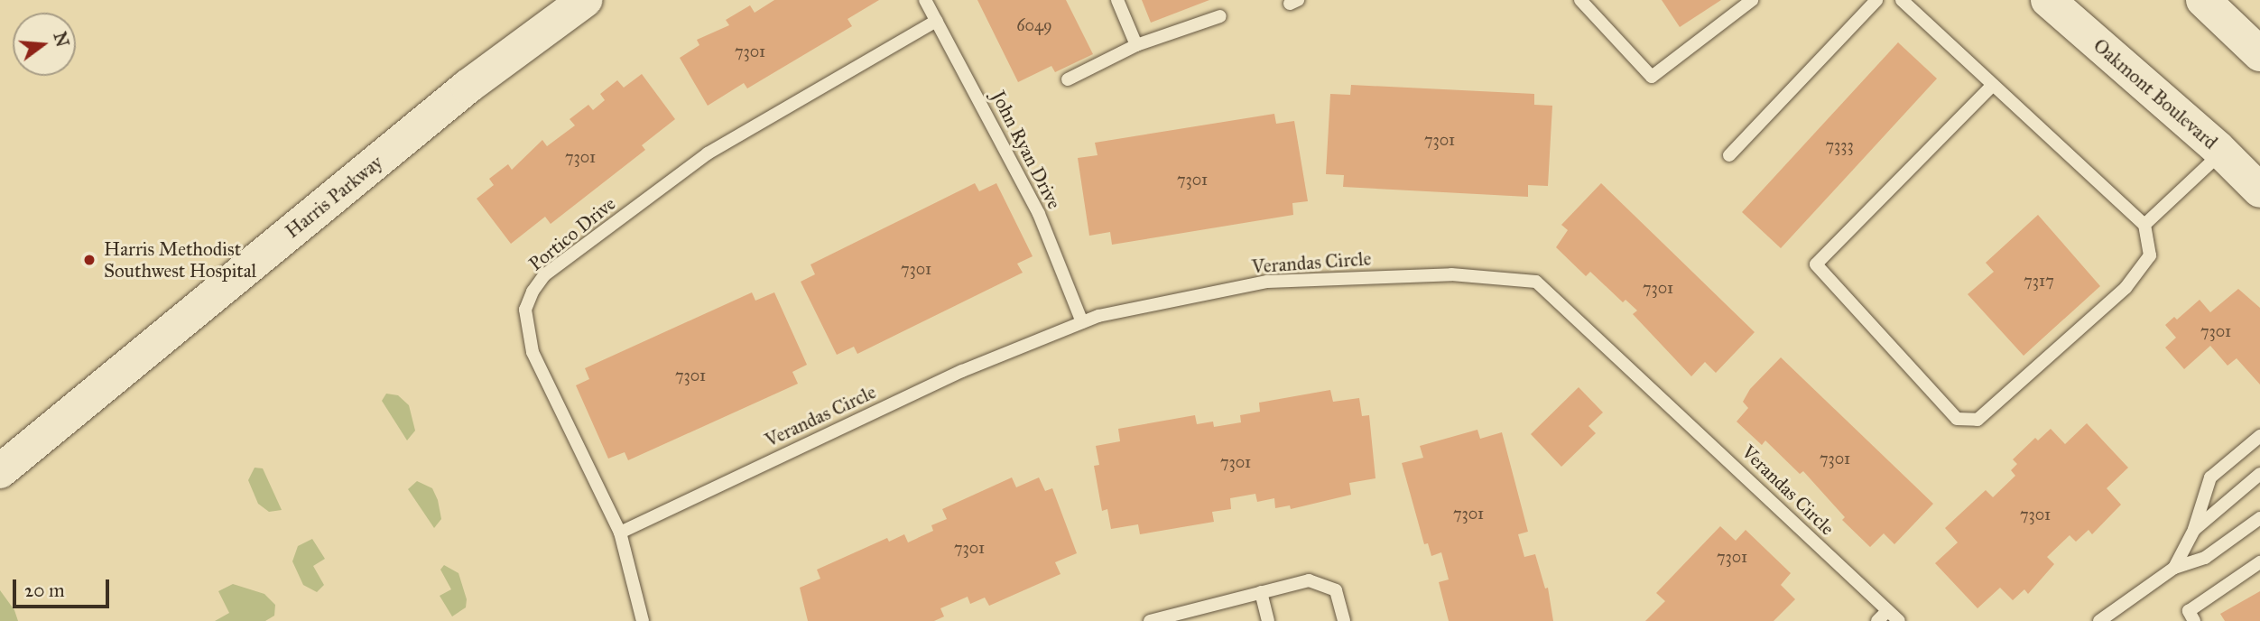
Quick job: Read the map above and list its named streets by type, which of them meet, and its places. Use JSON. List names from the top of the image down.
{
  "streets": {
    "street": ["Oakmont Boulevard", "Harris Parkway"],
    "lane": ["John Ryan Drive", "Portico Drive", "Verandas Circle"]
  },
  "crossings": [
    ["John Ryan Drive", "Portico Drive"],
    ["John Ryan Drive", "Verandas Circle"],
    ["Portico Drive", "Verandas Circle"]
  ],
  "places": ["Harris Methodist Southwest Hospital"],
  "house_numbers": [
    "6049",
    "7301",
    "7301",
    "7333",
    "7301",
    "7301",
    "7301",
    "7317",
    "7301",
    "7301",
    "7301",
    "7301",
    "7301",
    "7301",
    "7301",
    "7301",
    "7301"
  ],
  "scale_bar": "20 m",
  "north": "right"
}
